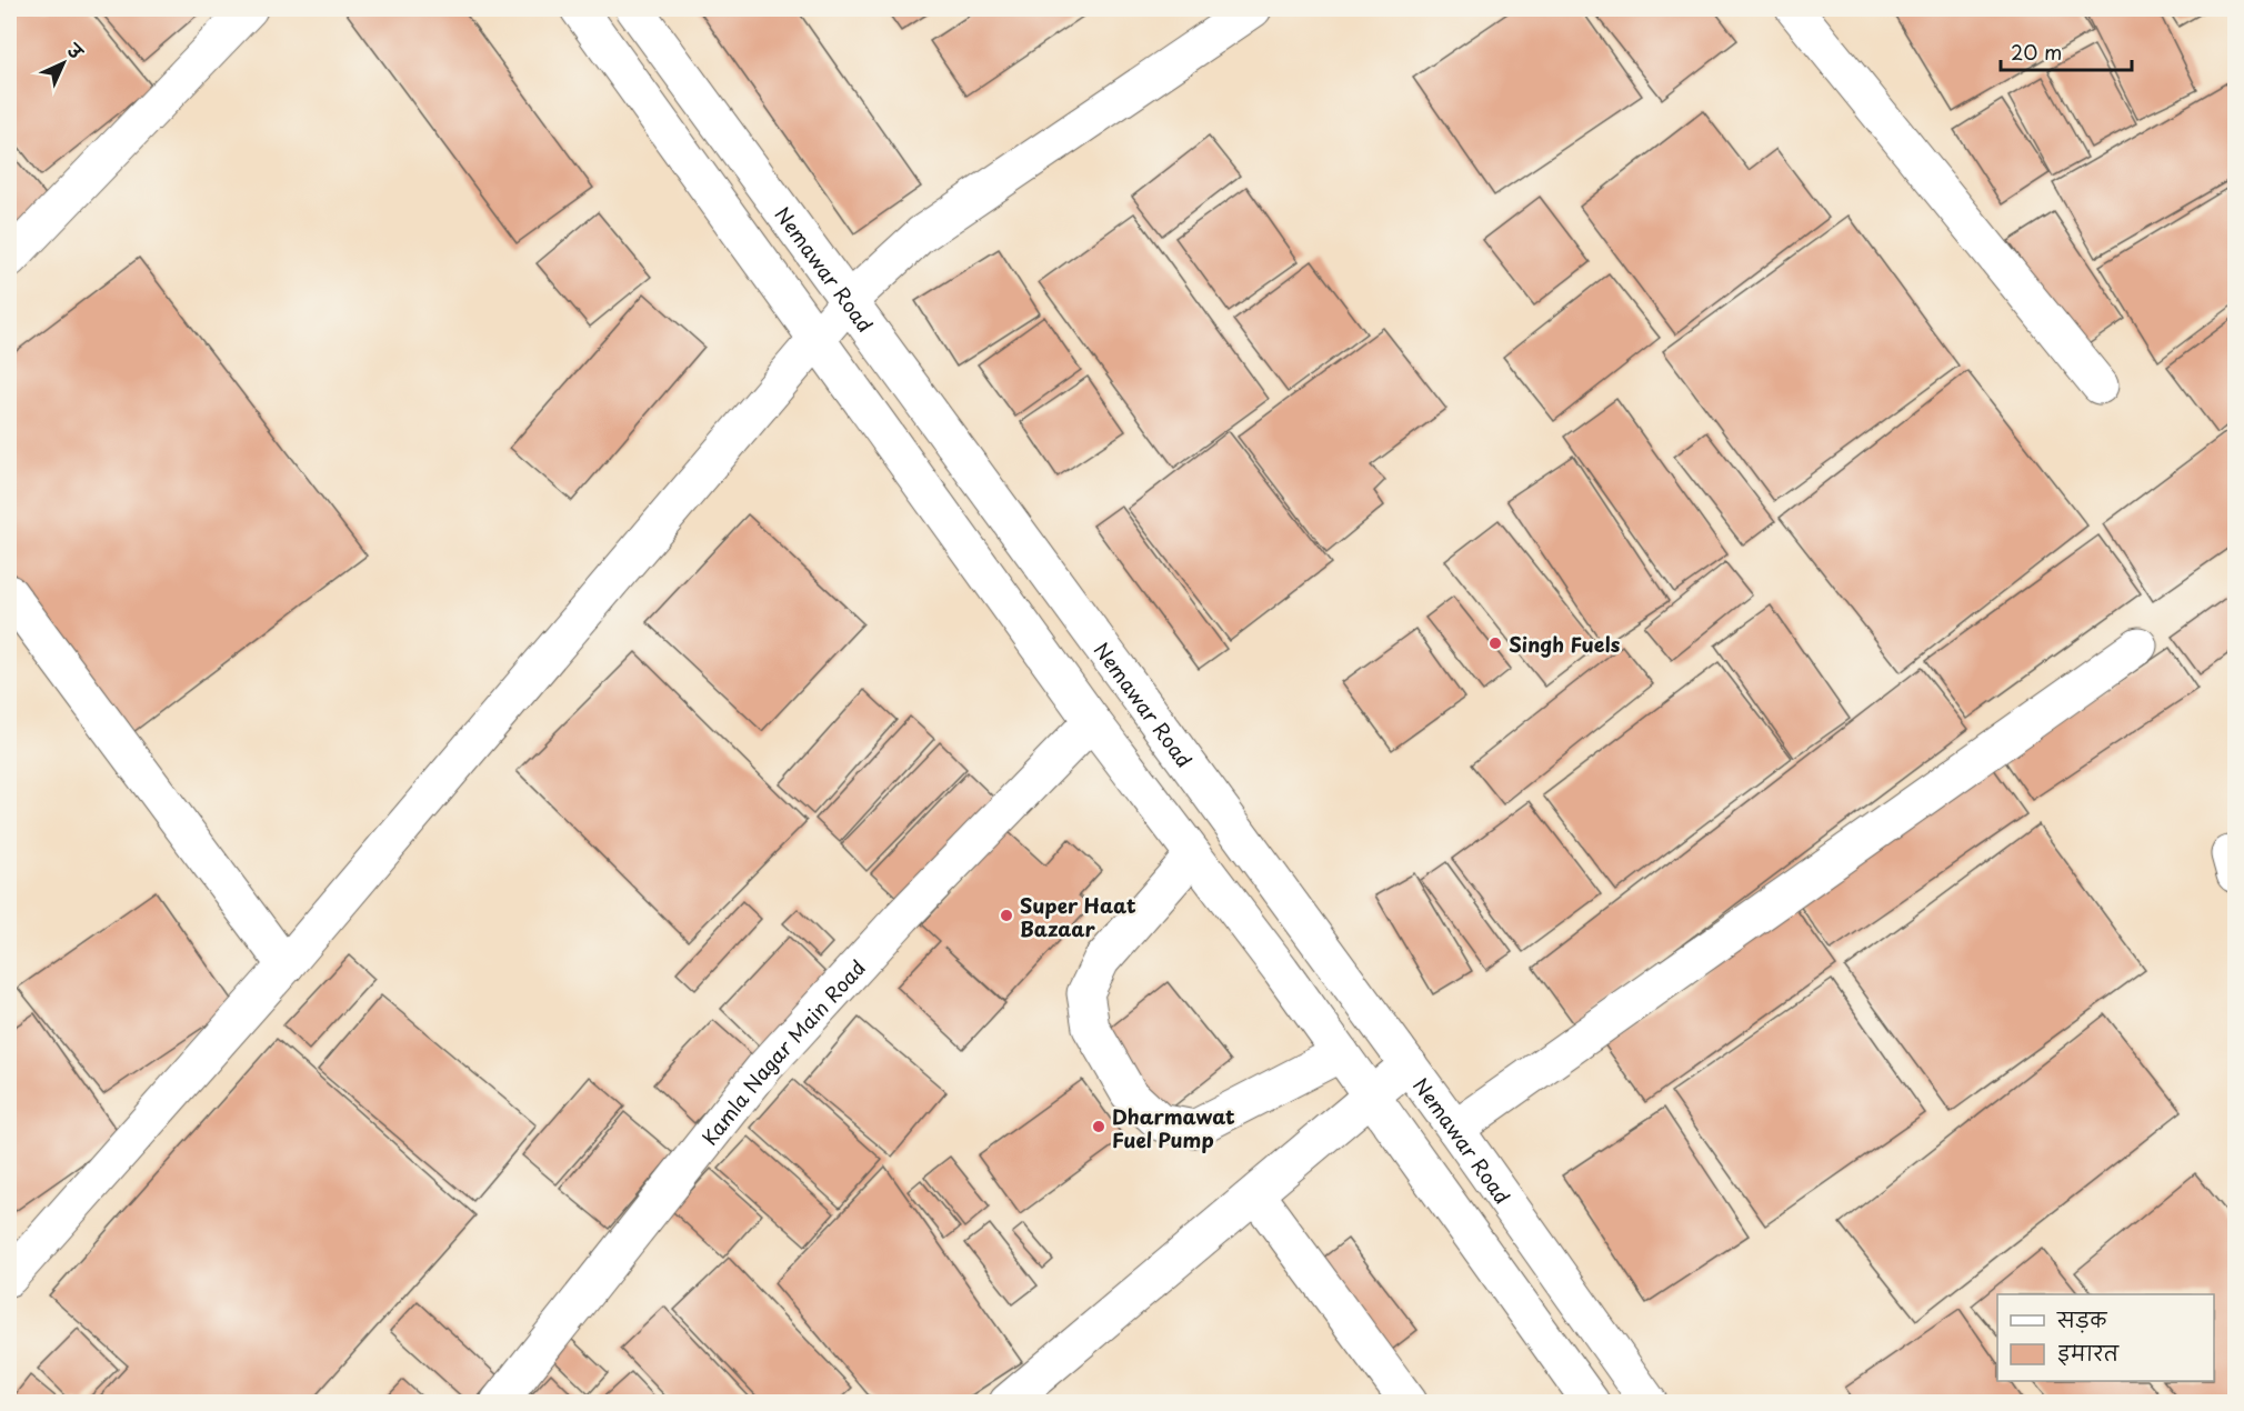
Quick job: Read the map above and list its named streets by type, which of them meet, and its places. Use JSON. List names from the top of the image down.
{
  "streets": {
    "main road": ["Nemawar Road", "Kamla Nagar Main Road"]
  },
  "places": ["Singh Fuels", "Super Haat Bazaar", "Dharmawat Fuel Pump"],
  "legend": ["सड़क", "इमारत"],
  "scale_bar": "20 m",
  "north": "top right"
}
